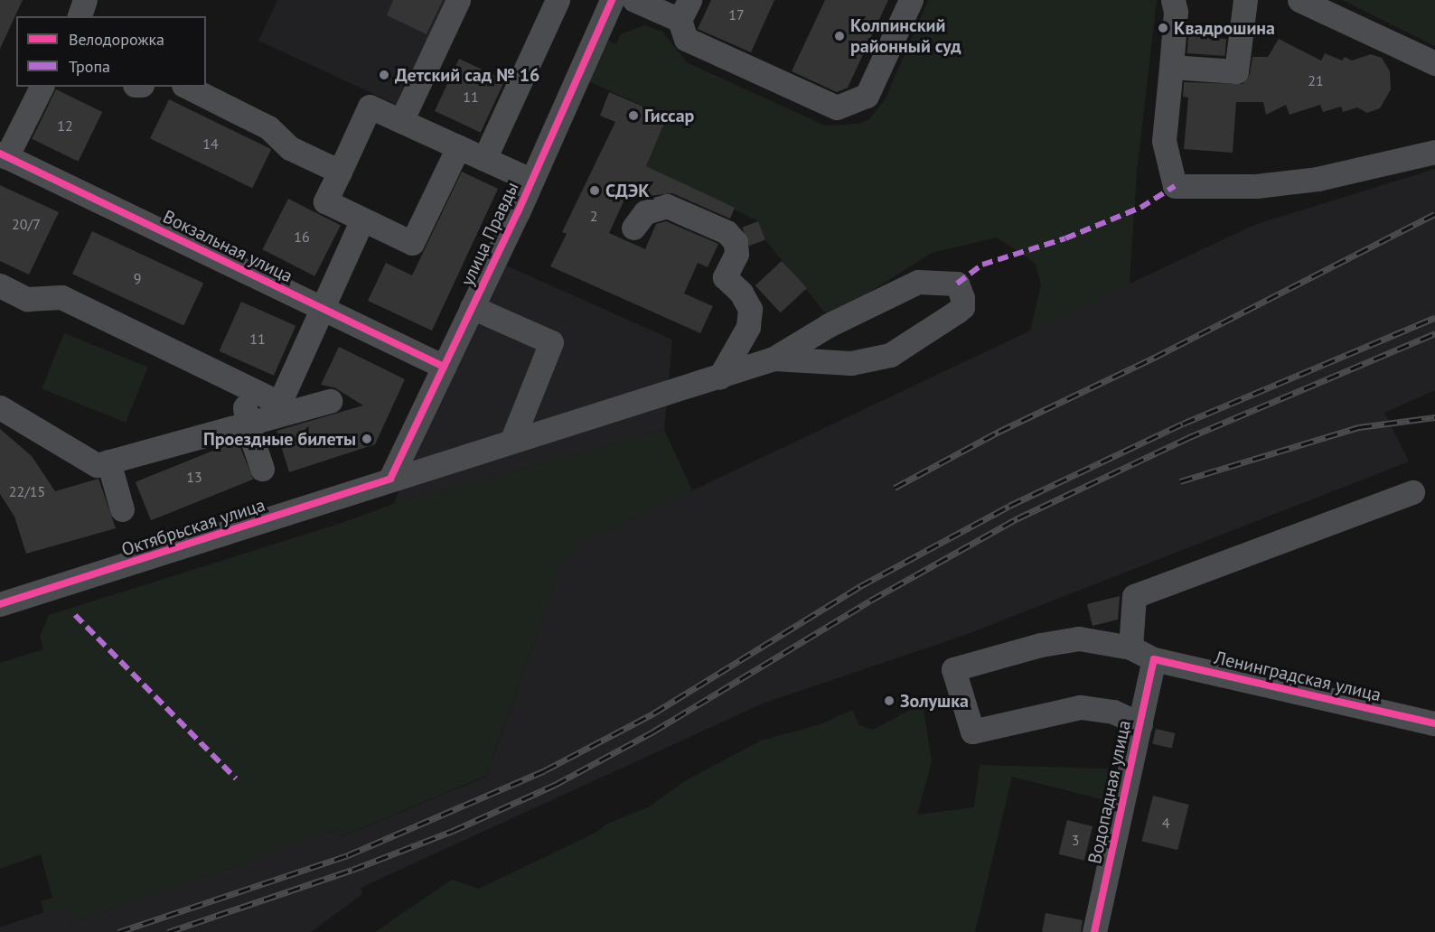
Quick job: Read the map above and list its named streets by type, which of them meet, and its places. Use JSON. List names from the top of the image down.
{
  "streets": {
    "street": [
      "улица Правды",
      "Вокзальная улица",
      "Октябрьская улица",
      "Ленинградская улица",
      "Водопадная улица"
    ]
  },
  "crossings": [
    ["улица Правды", "Вокзальная улица"],
    ["улица Правды", "Октябрьская улица"],
    ["Ленинградская улица", "Водопадная улица"]
  ],
  "places": [
    "Квадрошина",
    "Колпинский районный суд",
    "Детский сад № 16",
    "Гиссар",
    "СДЭК",
    "Проездные билеты",
    "Золушка"
  ],
  "house_numbers": [
    "17",
    "21",
    "11",
    "12",
    "14",
    "2",
    "20/7",
    "16",
    "9",
    "11",
    "13",
    "22/15",
    "4",
    "3"
  ],
  "legend": ["Велодорожка", "Тропа"]
}
